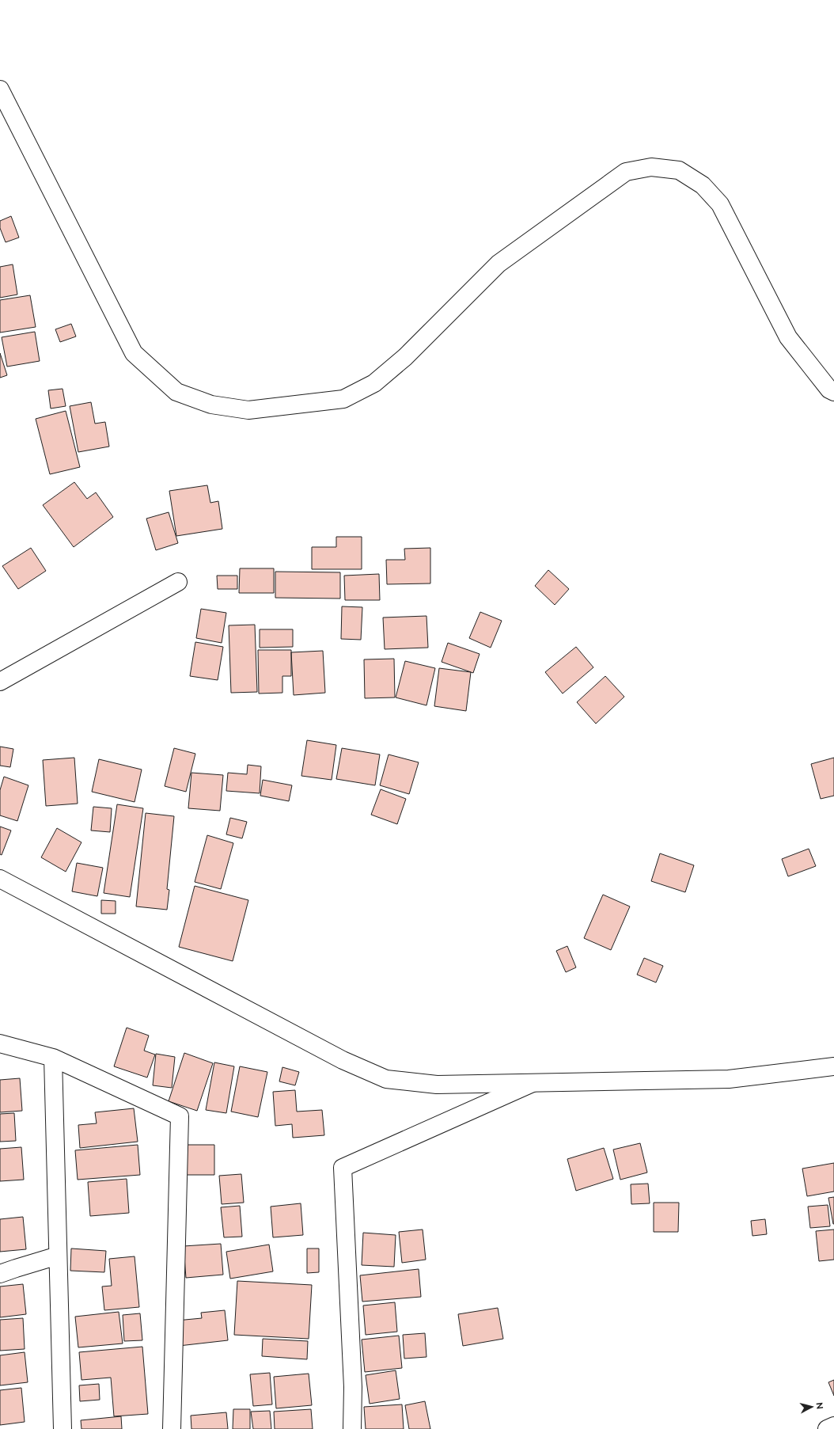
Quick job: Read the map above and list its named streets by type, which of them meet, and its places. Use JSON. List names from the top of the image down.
{
  "north": "right"
}
